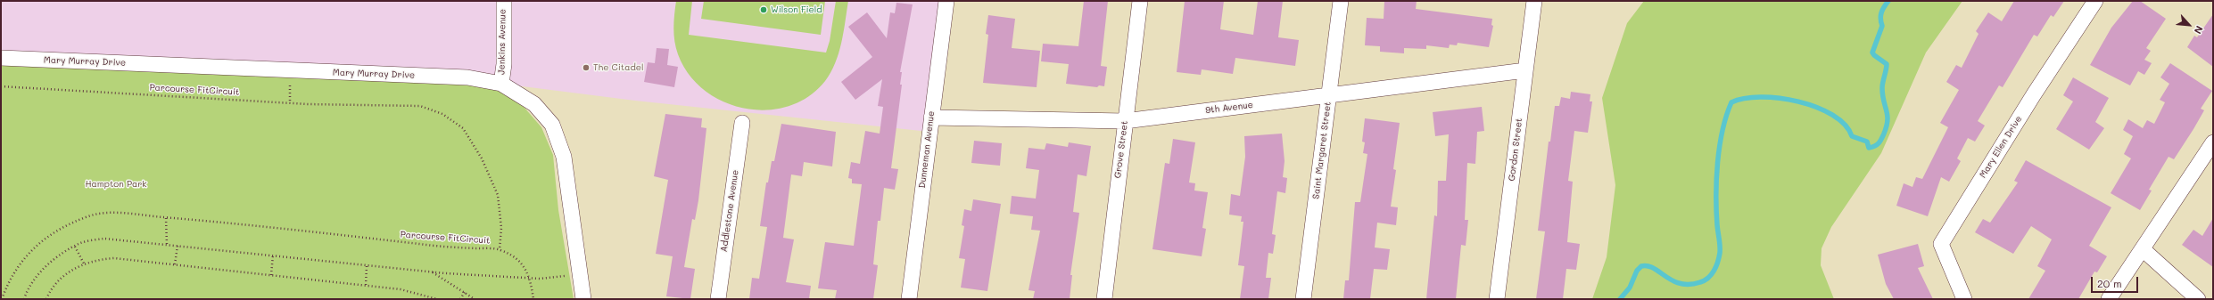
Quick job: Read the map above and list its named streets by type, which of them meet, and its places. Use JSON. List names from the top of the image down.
{
  "streets": {
    "street": [
      "Jenkins Avenue",
      "Mary Murray Drive",
      "9th Avenue",
      "Mary Ellen Drive",
      "Dunneman Avenue",
      "Grove Street",
      "Gordon Street",
      "Saint Margaret Street",
      "Addlestone Avenue"
    ],
    "path": ["Parcourse FitCircuit"]
  },
  "crossings": [
    ["Jenkins Avenue", "Mary Murray Drive"],
    ["9th Avenue", "Dunneman Avenue"],
    ["9th Avenue", "Grove Street"],
    ["9th Avenue", "Gordon Street"],
    ["9th Avenue", "Saint Margaret Street"]
  ],
  "parks": ["Hampton Park"],
  "places": ["Wilson Field", "The Citadel"],
  "scale_bar": "20 m",
  "north": "bottom right"
}
